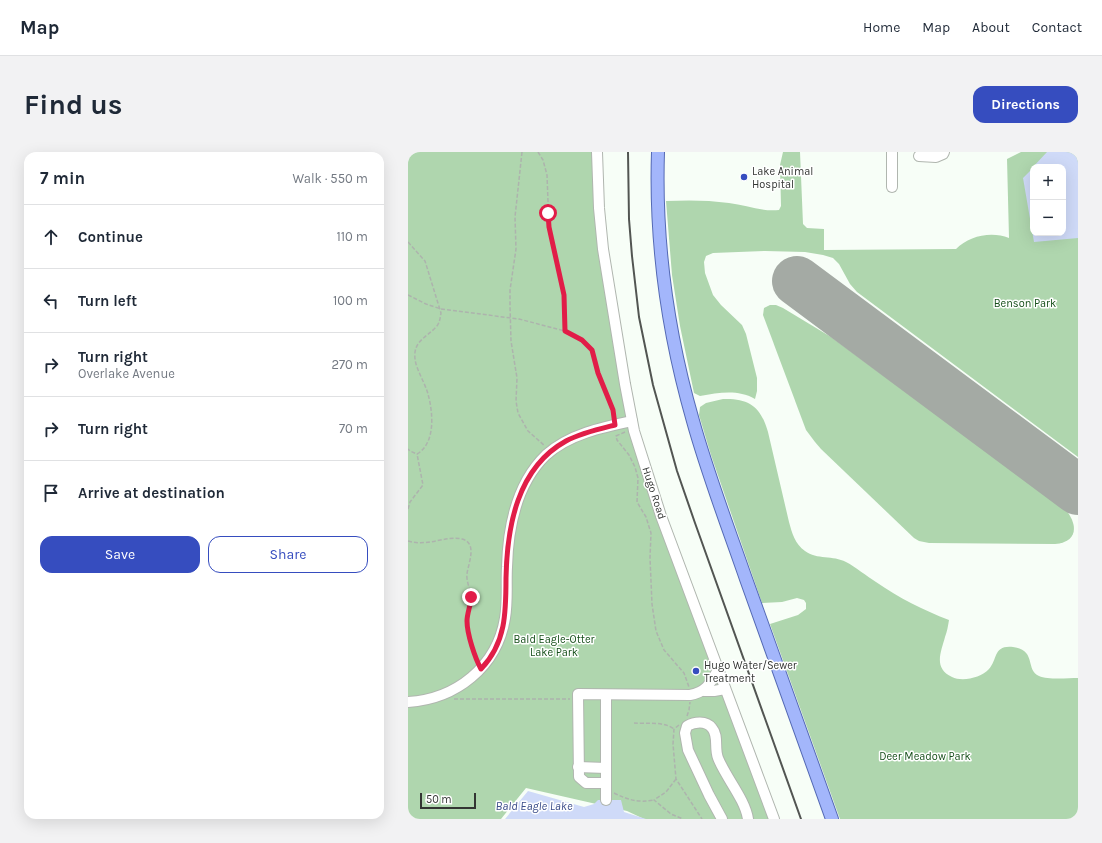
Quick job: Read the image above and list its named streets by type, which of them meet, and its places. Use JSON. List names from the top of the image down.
{
  "streets": {
    "street": ["Hugo Road"]
  },
  "water": ["Bald Eagle Lake"],
  "parks": ["Benson Park", "Bald Eagle-Otter Lake Park", "Deer Meadow Park"],
  "places": ["Lake Animal Hospital", "Hugo Water/Sewer Treatment"],
  "scale_bar": "50 m",
  "page": {
    "header": "Map",
    "nav": [
      "Home",
      "Map",
      "About",
      "Contact"
    ],
    "buttons": [
      "Directions",
      ["Save", "Share"]
    ],
    "title": "Find us",
    "heading": ["7 min", "Walk · 550 m"],
    "map_buttons": ["+", "−"],
    "list": [
      ["Continue", "110 m"],
      ["Turn left", "100 m"],
      ["Turn right", "Overlake Avenue", "270 m"],
      ["Turn right", "70 m"],
      "Arrive at destination"
    ],
    "scale": "50 m"
  }
}
